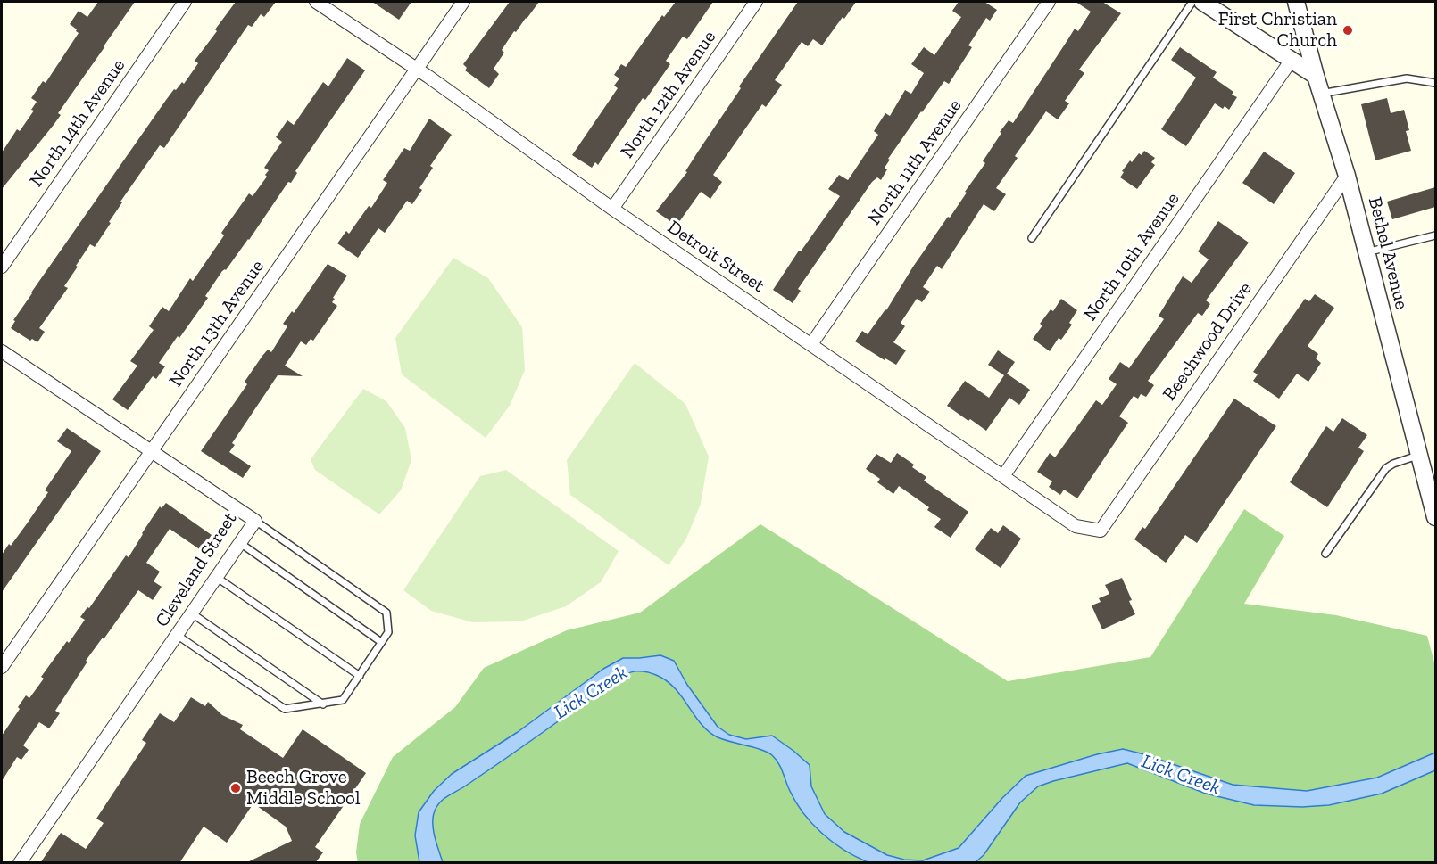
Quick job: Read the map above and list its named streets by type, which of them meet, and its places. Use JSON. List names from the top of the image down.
{
  "streets": {
    "street": [
      "North 12th Avenue",
      "North 14th Avenue",
      "North 11th Avenue",
      "Bethel Avenue",
      "Detroit Street",
      "North 10th Avenue",
      "North 13th Avenue",
      "Beechwood Drive",
      "Cleveland Street"
    ]
  },
  "crossings": [
    ["North 12th Avenue", "Detroit Street"],
    ["North 11th Avenue", "Detroit Street"],
    ["Bethel Avenue", "Beechwood Drive"],
    ["Detroit Street", "North 10th Avenue"],
    ["Detroit Street", "North 13th Avenue"],
    ["Detroit Street", "Beechwood Drive"],
    ["North 13th Avenue", "Cleveland Street"]
  ],
  "water": ["Lick Creek"],
  "places": ["First Christian Church", "Beech Grove Middle School"]
}
